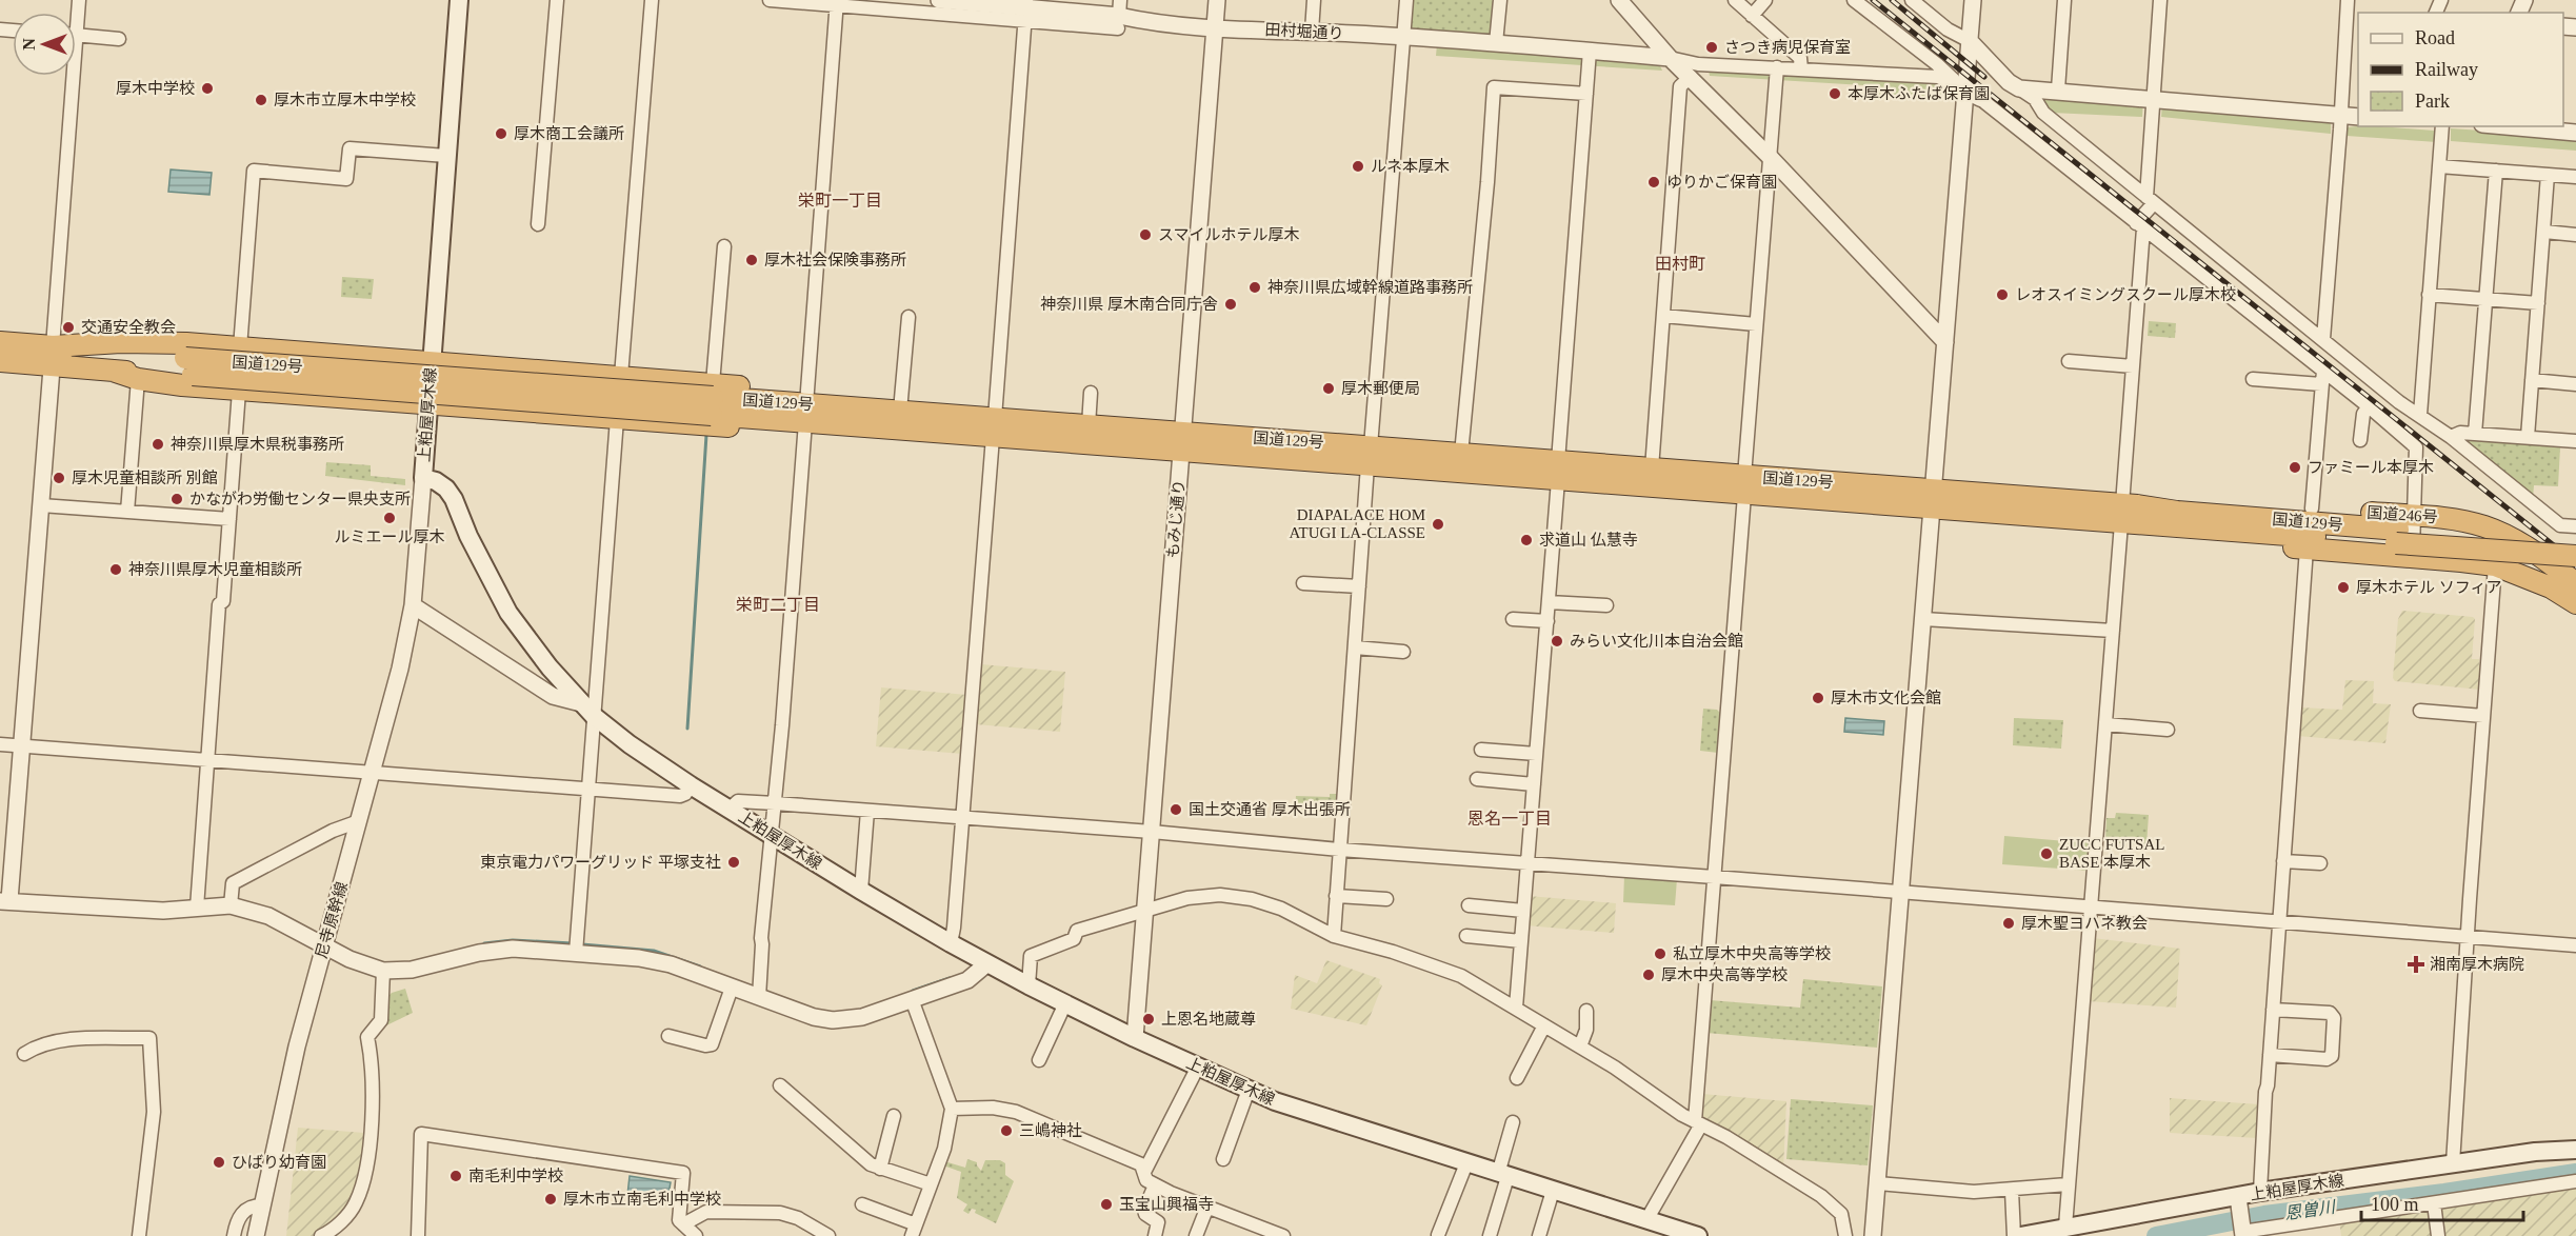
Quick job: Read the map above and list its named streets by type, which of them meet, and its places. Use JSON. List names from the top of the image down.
{
  "streets": {
    "highway": ["国道129号", "国道246号"],
    "main road": ["上粕屋厚木線"],
    "street": ["田村堀通り", "もみじ通り", "尼寺原幹線"]
  },
  "crossings": [
    ["田村堀通り", "もみじ通り"],
    ["国道129号", "国道246号"],
    ["国道129号", "もみじ通り"],
    ["上粕屋厚木線", "もみじ通り"],
    ["上粕屋厚木線", "尼寺原幹線"]
  ],
  "districts": [
    "栄町一丁目",
    "田村町",
    "栄町二丁目",
    "恩名一丁目"
  ],
  "water": ["恩曽川"],
  "places": {
    "other": [
      "さつき病児保育室",
      "厚木中学校",
      "本厚木ふたば保育園",
      "厚木市立厚木中学校",
      "厚木商工会議所",
      "ルネ本厚木",
      "ゆりかご保育園",
      "スマイルホテル厚木",
      "厚木社会保険事務所",
      "神奈川県広域幹線道路事務所",
      "レオスイミングスクール厚木校",
      "神奈川県 厚木南合同庁舎",
      "交通安全教会",
      "厚木郵便局",
      "神奈川県厚木県税事務所",
      "ファミール本厚木",
      "厚木児童相談所 別館",
      "かながわ労働センター県央支所",
      "ルミエール厚木",
      "DIAPALACE HOM ATUGI LA-CLASSE",
      "求道山 仏慧寺",
      "神奈川県厚木児童相談所",
      "厚木ホテル ソフィア",
      "みらい文化川本自治会館",
      "厚木市文化会館",
      "国土交通省 厚木出張所",
      "ZUCC FUTSAL BASE 本厚木",
      "東京電力パワーグリッド 平塚支社",
      "厚木聖ヨハネ教会",
      "私立厚木中央高等学校",
      "厚木中央高等学校",
      "上恩名地蔵尊",
      "三嶋神社",
      "ひばり幼育園",
      "南毛利中学校",
      "厚木市立南毛利中学校",
      "玉宝山興福寺"
    ],
    "health": ["湘南厚木病院"]
  },
  "legend": ["Road", "Railway", "Park"],
  "scale_bar": "100 m",
  "north": "left"
}
